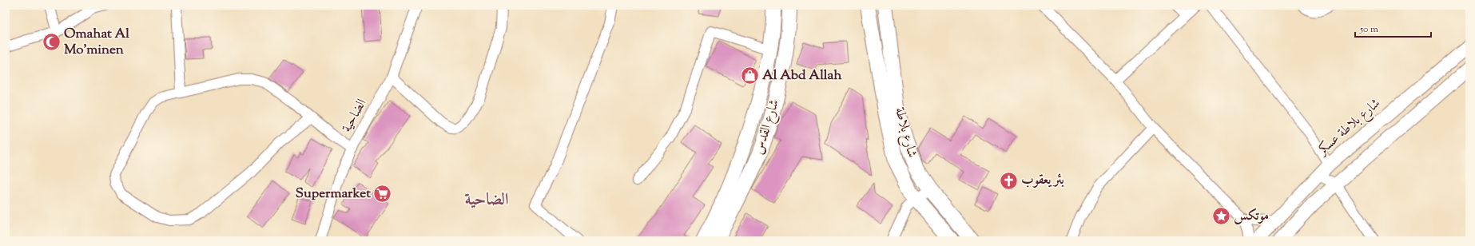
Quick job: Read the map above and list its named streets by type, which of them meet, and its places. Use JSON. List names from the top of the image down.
{
  "streets": {
    "main road": ["شارع القدس", "شارع بلاطة"],
    "street": ["الضاحية", "شارع بلاطة عسكر"]
  },
  "districts": ["الضاحية"],
  "places": {
    "mosque": ["Omahat Al Mo'minen"],
    "shop": ["Al Abd Allah"],
    "church": ["بئر يعقوب"],
    "supermarket": ["Supermarket"],
    "place": ["موتكس"]
  },
  "scale_bar": "50 m"
}
